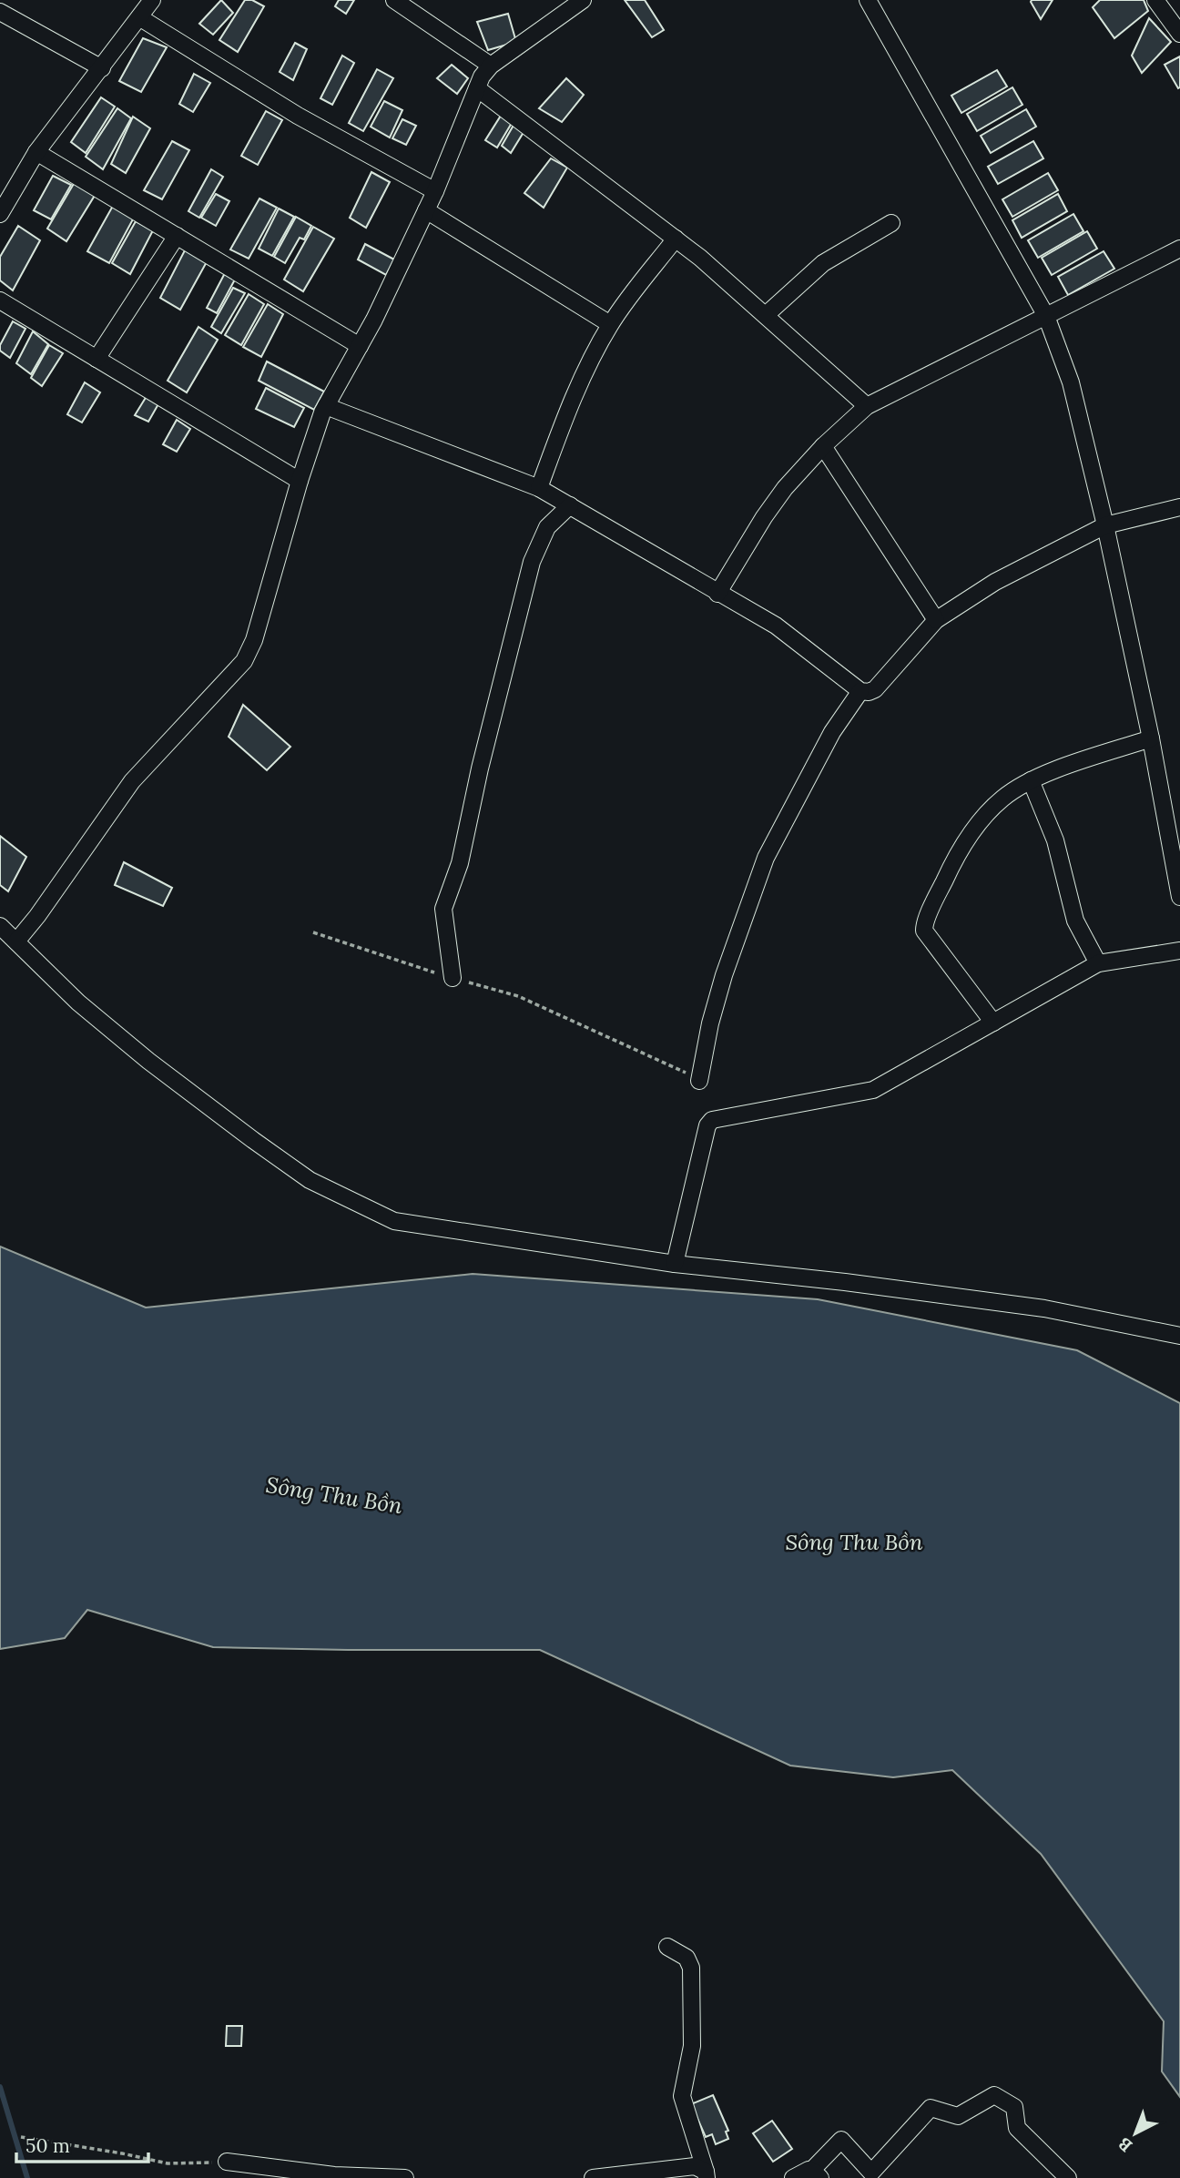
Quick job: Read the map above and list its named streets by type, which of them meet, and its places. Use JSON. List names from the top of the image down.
{
  "water": ["Sông Thu Bồn"],
  "scale_bar": "50 m",
  "north": "bottom left"
}
